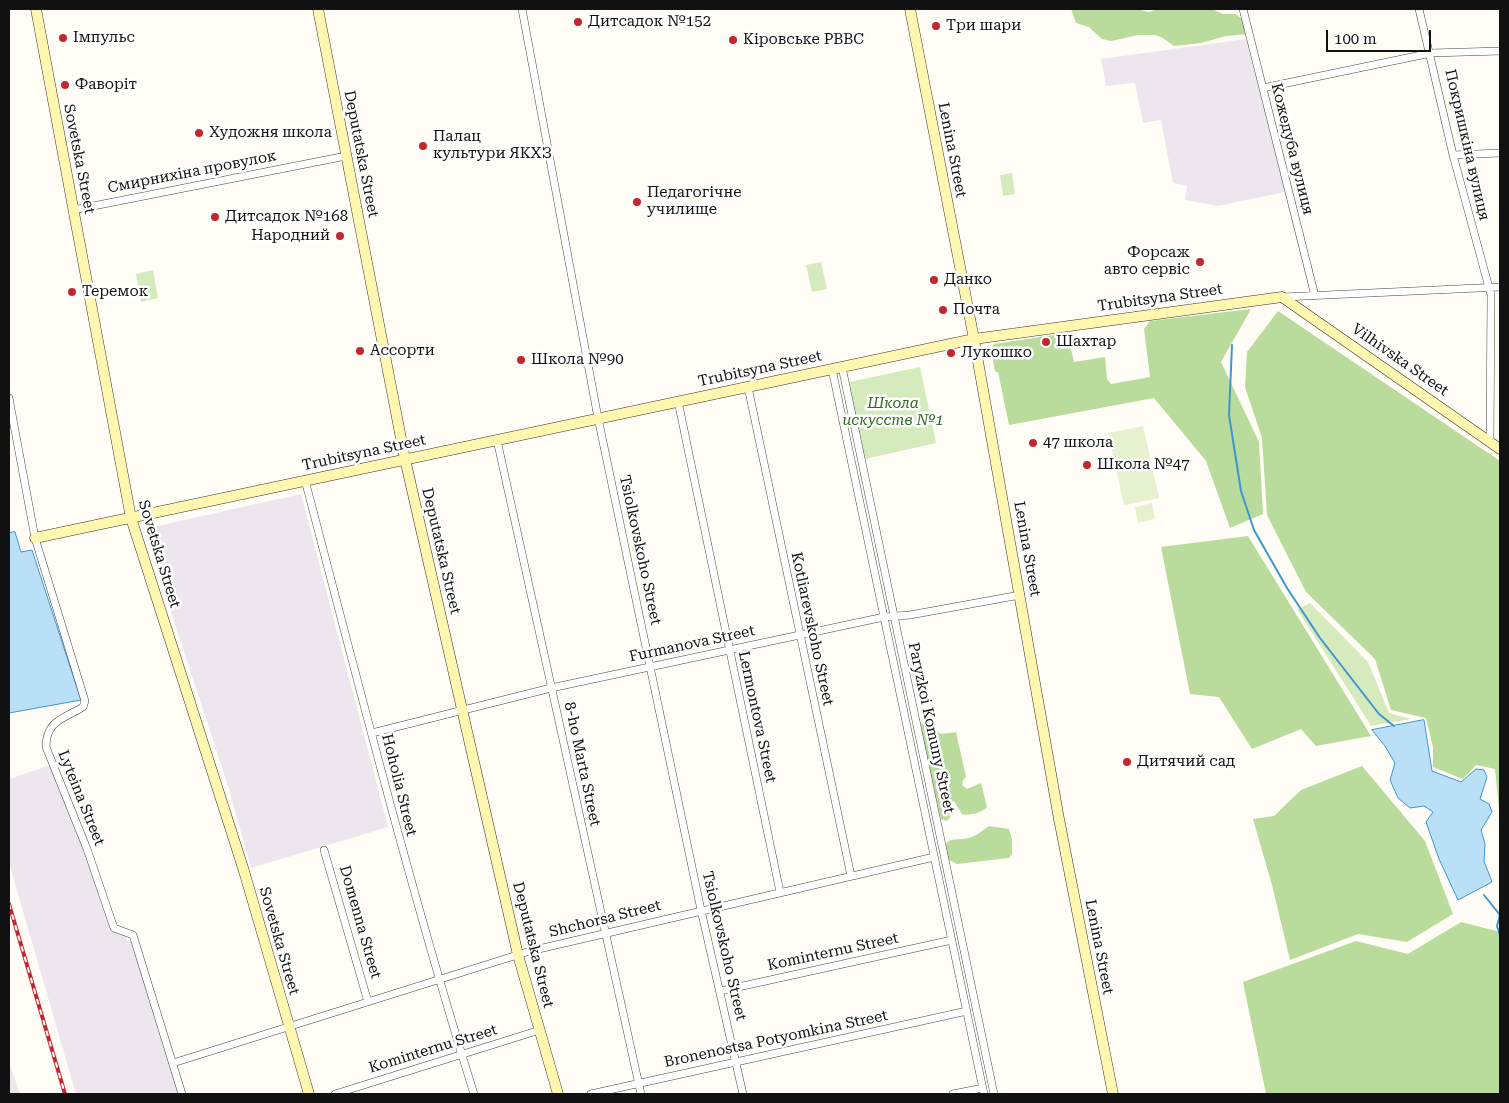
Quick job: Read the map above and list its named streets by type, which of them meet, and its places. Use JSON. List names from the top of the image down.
{
  "streets": {
    "street": [
      "Покришкіна вулиця",
      "Кожедуба вулиця",
      "Lenina Street",
      "Deputatska Street",
      "Sovetska Street",
      "Смирнихіна провулок",
      "Trubitsyna Street",
      "Vilhivska Street",
      "Tsiolkovskoho Street",
      "Kotliarevskoho Street",
      "Furmanova Street",
      "Lermontova Street",
      "Paryzkoi Komuny Street",
      "8-ho Marta Street",
      "Hoholia Street",
      "Lyteina Street",
      "Shchorsa Street",
      "Domenna Street",
      "Kominternu Street",
      "Bronenostsa Potyomkina Street"
    ]
  },
  "crossings": [
    ["Покришкіна вулиця", "Trubitsyna Street"],
    ["Покришкіна вулиця", "Vilhivska Street"],
    ["Кожедуба вулиця", "Trubitsyna Street"],
    ["Lenina Street", "Trubitsyna Street"],
    ["Lenina Street", "Furmanova Street"],
    ["Deputatska Street", "Смирнихіна провулок"],
    ["Deputatska Street", "Trubitsyna Street"],
    ["Deputatska Street", "Furmanova Street"],
    ["Deputatska Street", "Shchorsa Street"],
    ["Deputatska Street", "Kominternu Street"],
    ["Sovetska Street", "Смирнихіна провулок"],
    ["Sovetska Street", "Trubitsyna Street"],
    ["Sovetska Street", "Shchorsa Street"],
    ["Trubitsyna Street", "Vilhivska Street"],
    ["Trubitsyna Street", "Tsiolkovskoho Street"],
    ["Trubitsyna Street", "Kotliarevskoho Street"],
    ["Trubitsyna Street", "Lermontova Street"],
    ["Trubitsyna Street", "Paryzkoi Komuny Street"],
    ["Trubitsyna Street", "8-ho Marta Street"],
    ["Trubitsyna Street", "Hoholia Street"],
    ["Trubitsyna Street", "Lyteina Street"],
    ["Tsiolkovskoho Street", "Furmanova Street"],
    ["Tsiolkovskoho Street", "Shchorsa Street"],
    ["Tsiolkovskoho Street", "Kominternu Street"],
    ["Tsiolkovskoho Street", "Bronenostsa Potyomkina Street"],
    ["Kotliarevskoho Street", "Furmanova Street"],
    ["Kotliarevskoho Street", "Shchorsa Street"],
    ["Furmanova Street", "Lermontova Street"],
    ["Furmanova Street", "Paryzkoi Komuny Street"],
    ["Furmanova Street", "8-ho Marta Street"],
    ["Furmanova Street", "Hoholia Street"],
    ["Lermontova Street", "Shchorsa Street"],
    ["Paryzkoi Komuny Street", "Shchorsa Street"],
    ["Paryzkoi Komuny Street", "Kominternu Street"],
    ["Paryzkoi Komuny Street", "Bronenostsa Potyomkina Street"],
    ["8-ho Marta Street", "Shchorsa Street"],
    ["8-ho Marta Street", "Bronenostsa Potyomkina Street"],
    ["Hoholia Street", "Shchorsa Street"],
    ["Hoholia Street", "Kominternu Street"],
    ["Lyteina Street", "Shchorsa Street"],
    ["Shchorsa Street", "Domenna Street"]
  ],
  "parks": ["Школа искусств №1"],
  "places": [
    "Дитсадок №152",
    "Три шари",
    "Імпульс",
    "Кіровське РВВС",
    "Фаворіт",
    "Художня школа",
    "Палац культури ЯКХЗ",
    "Педагогічне училище",
    "Дитсадок №168",
    "Народний",
    "Форсаж авто сервіс",
    "Данко",
    "Теремок",
    "Почта",
    "Шахтар",
    "Ассорти",
    "Лукошко",
    "Школа №90",
    "47 школа",
    "Школа №47",
    "Дитячий сад"
  ],
  "scale_bar": "100 m"
}
